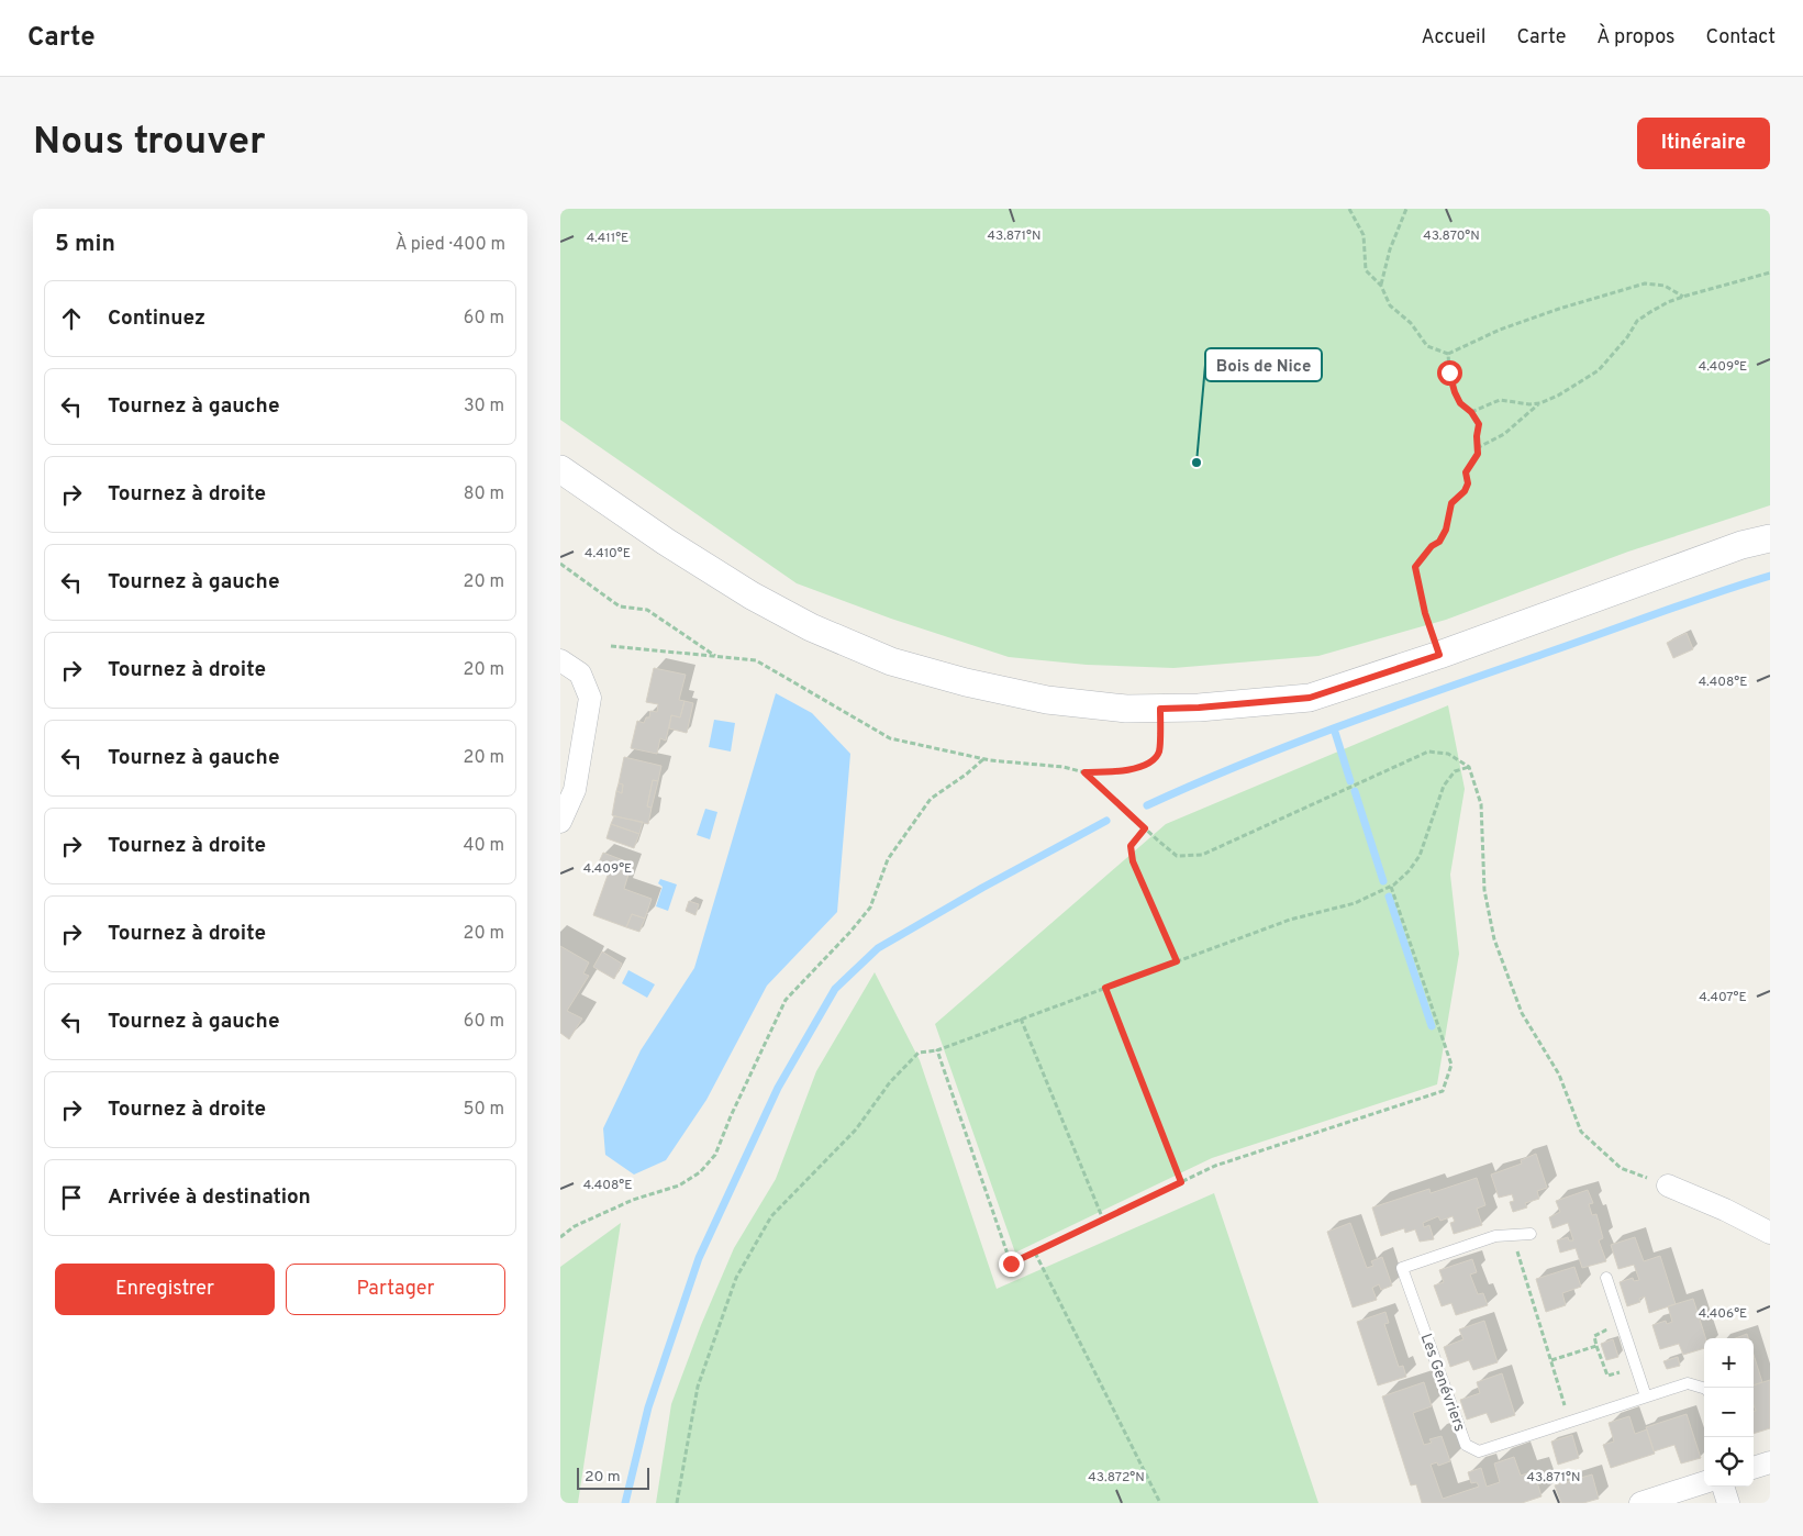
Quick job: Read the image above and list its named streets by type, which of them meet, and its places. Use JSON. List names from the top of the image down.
{
  "streets": {
    "lane": ["Les Genévriers"]
  },
  "places": ["Bois de Nice"],
  "scale_bar": "20 m",
  "page": {
    "header": "Carte",
    "nav": [
      "Accueil",
      "Carte",
      "À propos",
      "Contact"
    ],
    "buttons": [
      "Itinéraire",
      ["Enregistrer", "Partager"]
    ],
    "title": "Nous trouver",
    "heading": ["5 min", "À pied · 400 m"],
    "list": [
      ["Continuez", "60 m"],
      ["Tournez à gauche", "30 m"],
      ["Tournez à droite", "80 m"],
      ["Tournez à gauche", "20 m"],
      ["Tournez à droite", "20 m"],
      ["Tournez à gauche", "20 m"],
      ["Tournez à droite", "40 m"],
      ["Tournez à droite", "20 m"],
      ["Tournez à gauche", "60 m"],
      ["Tournez à droite", "50 m"],
      "Arrivée à destination"
    ],
    "map_buttons": ["+", "−"],
    "scale": "20 m"
  },
  "coordinates": [
    "43.871°N",
    "43.870°N",
    "4.411°E",
    "4.409°E",
    "4.410°E",
    "4.408°E",
    "4.407°E",
    "4.406°E",
    "43.872°N"
  ]
}
